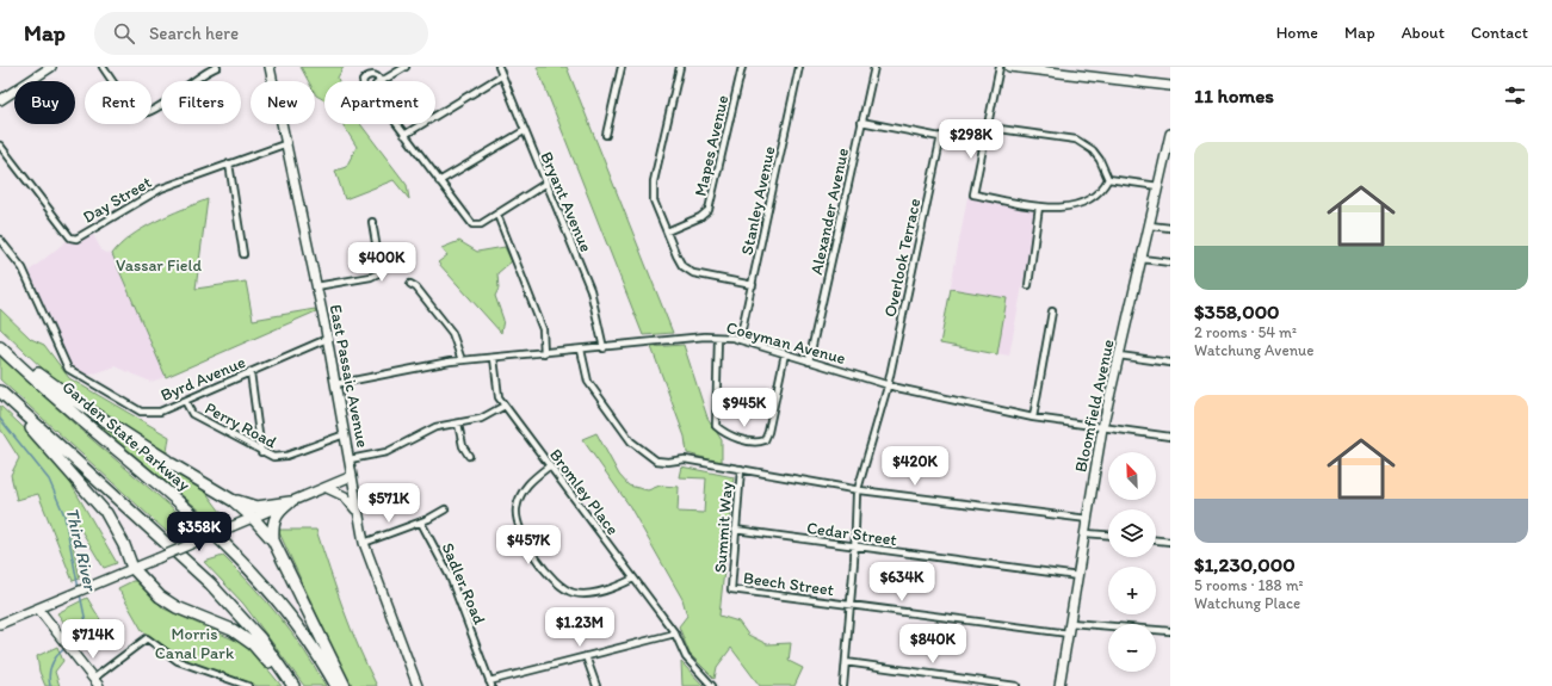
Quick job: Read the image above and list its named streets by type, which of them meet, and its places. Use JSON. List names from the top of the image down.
{
  "streets": {
    "highway": ["Garden State Parkway"],
    "main road": ["East Passaic Avenue", "Bloomfield Avenue"],
    "street": [
      "Mapes Avenue",
      "Day Street",
      "Stanley Avenue",
      "Bryant Avenue",
      "Alexander Avenue",
      "Overlook Terrace",
      "Coeyman Avenue",
      "Byrd Avenue",
      "Perry Road",
      "Bromley Place",
      "Summit Way",
      "Cedar Street",
      "Sadler Road",
      "Beech Street"
    ]
  },
  "crossings": [
    ["Day Street", "East Passaic Avenue"],
    ["Stanley Avenue", "Coeyman Avenue"],
    ["Bryant Avenue", "Coeyman Avenue"],
    ["Alexander Avenue", "Coeyman Avenue"],
    ["Overlook Terrace", "Coeyman Avenue"],
    ["Overlook Terrace", "Cedar Street"],
    ["Overlook Terrace", "Beech Street"],
    ["Coeyman Avenue", "East Passaic Avenue"],
    ["Coeyman Avenue", "Bloomfield Avenue"],
    ["Coeyman Avenue", "Bromley Place"],
    ["East Passaic Avenue", "Byrd Avenue"],
    ["East Passaic Avenue", "Perry Road"],
    ["Byrd Avenue", "Perry Road"],
    ["Bloomfield Avenue", "Cedar Street"],
    ["Bloomfield Avenue", "Beech Street"],
    ["Summit Way", "Cedar Street"],
    ["Summit Way", "Beech Street"]
  ],
  "water": ["Third River"],
  "parks": ["Vassar Field", "Morris Canal Park"],
  "north": "top left",
  "page": {
    "header": "Map",
    "search": "Search here",
    "nav": [
      "Home",
      "Map",
      "About",
      "Contact"
    ],
    "heading": "11 homes",
    "chip": [
      "Buy",
      "Rent",
      "Filters",
      "New",
      "Apartment"
    ],
    "price": [
      "$298K",
      "$400K",
      "$945K",
      "$420K",
      "$571K",
      "$358K",
      "$457K",
      "$634K",
      "$1.23M",
      "$714K",
      "$840K"
    ],
    "list": [
      {
        "name": "$358,000",
        "note": "2 rooms · 54 m² · Watchung Avenue"
      },
      {
        "name": "$1,230,000",
        "note": "5 rooms · 188 m² · Watchung Place"
      }
    ],
    "map_buttons": ["+", "−"]
  }
}
